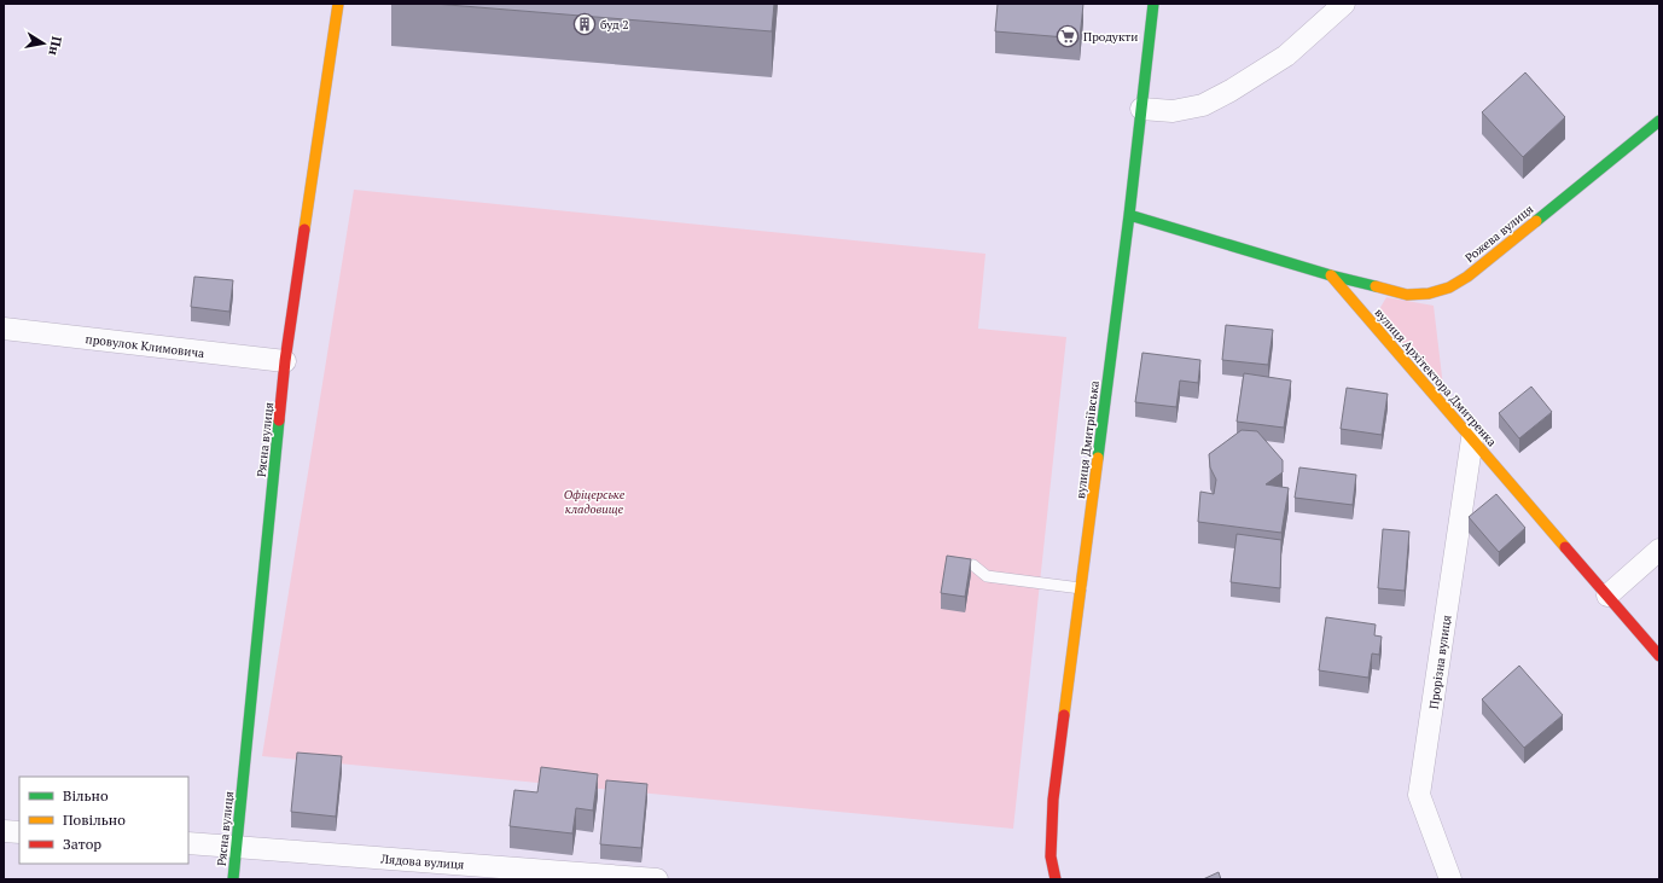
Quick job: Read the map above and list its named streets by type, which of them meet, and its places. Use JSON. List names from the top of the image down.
{
  "streets": {
    "street": [
      "Рожева вулиця",
      "провулок Климовича",
      "вулиця Архітектора Дмитренка",
      "Рясна вулиця",
      "вулиця Дмитріївська",
      "Прорізна вулиця",
      "Лядова вулиця"
    ]
  },
  "crossings": [
    ["Рожева вулиця", "вулиця Архітектора Дмитренка"],
    ["провулок Климовича", "Рясна вулиця"],
    ["вулиця Архітектора Дмитренка", "Прорізна вулиця"],
    ["Рясна вулиця", "Лядова вулиця"]
  ],
  "parks": ["Офіцерське кладовище"],
  "places": {
    "building": ["буд 2"],
    "supermarket": ["Продукти"]
  },
  "legend": ["Вільно", "Повільно", "Затор"],
  "north": "right"
}
